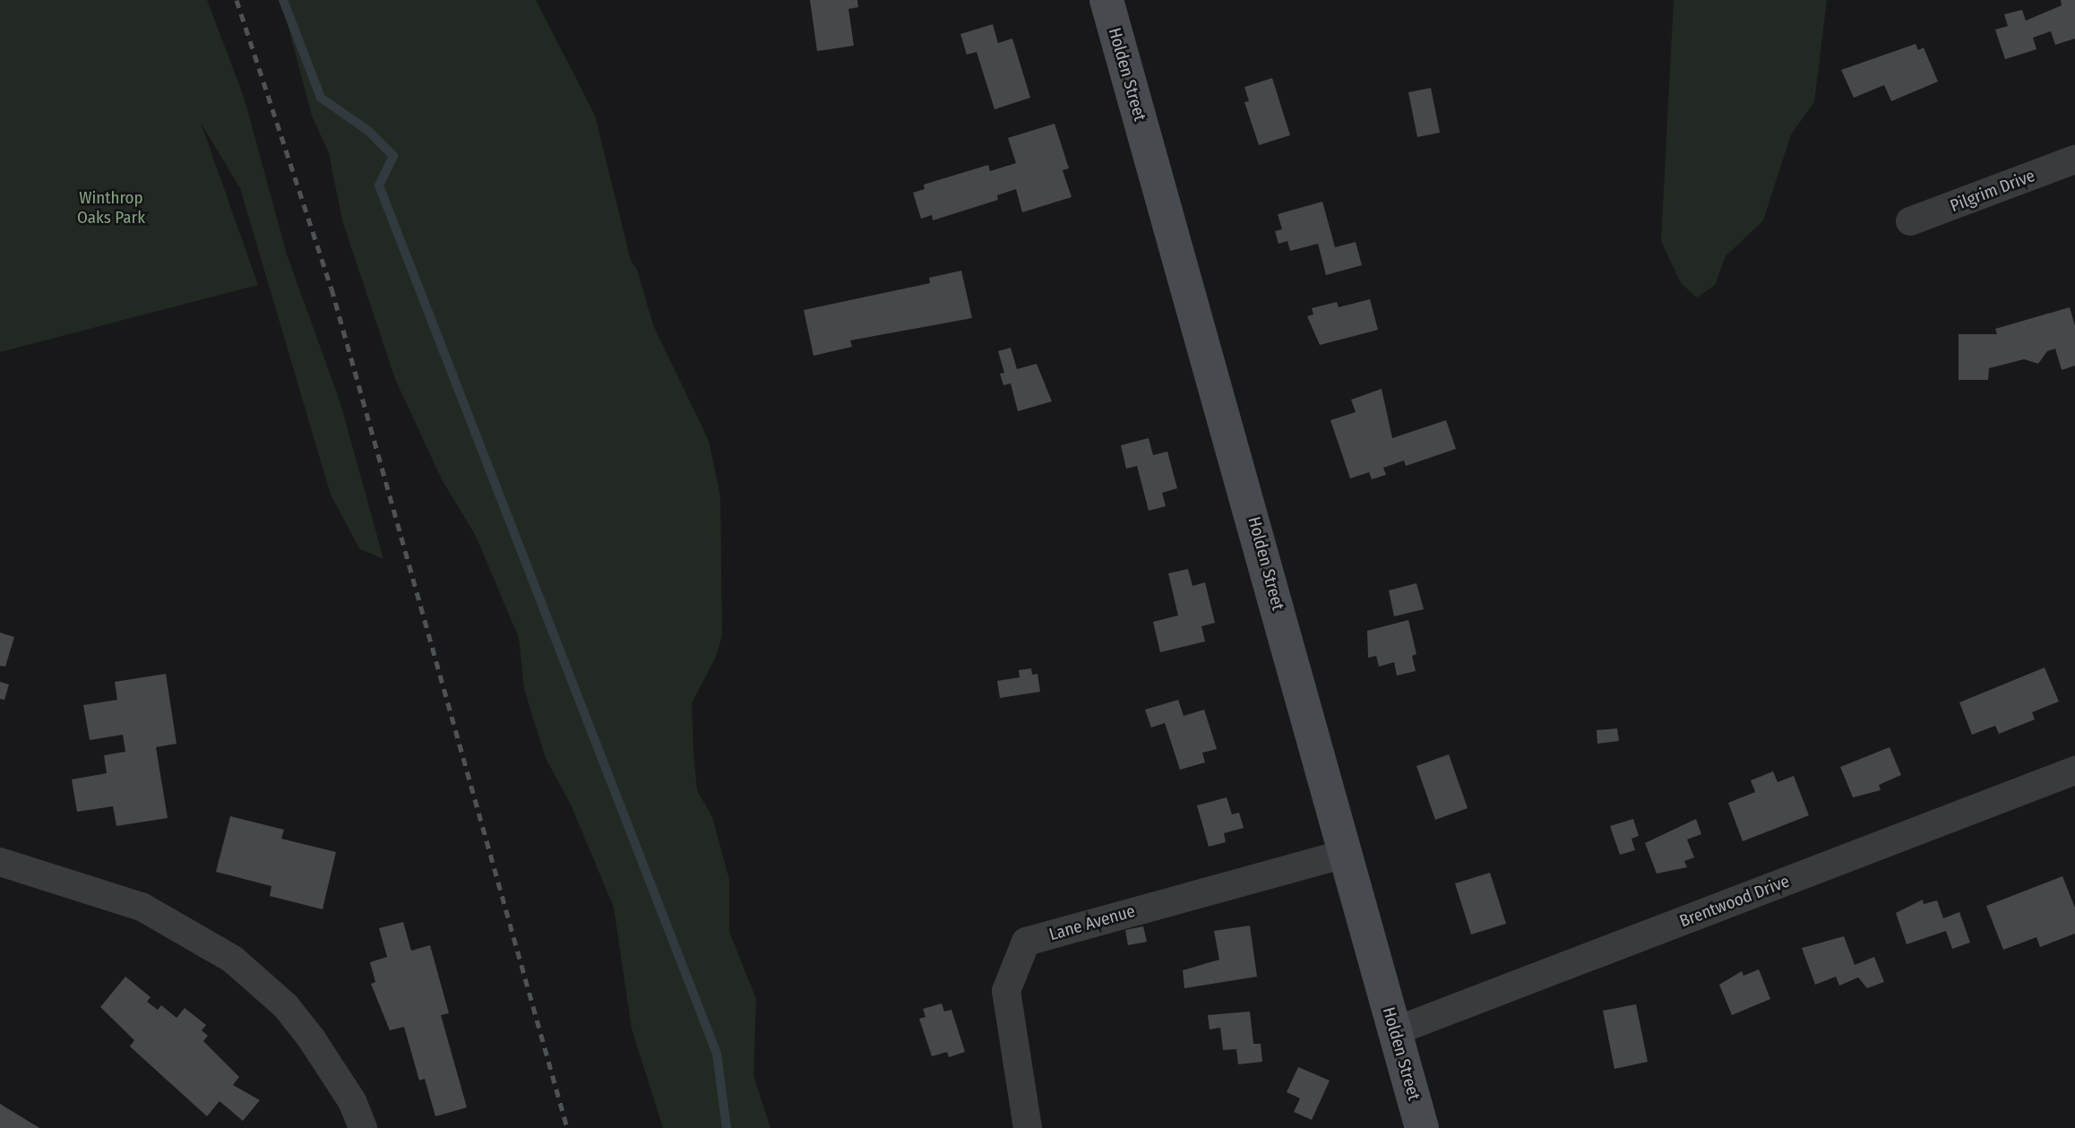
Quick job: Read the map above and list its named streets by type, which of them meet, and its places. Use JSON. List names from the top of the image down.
{
  "streets": {
    "main road": ["Holden Street"],
    "street": ["Pilgrim Drive", "Brentwood Drive", "Lane Avenue"]
  },
  "crossings": [
    ["Holden Street", "Brentwood Drive"],
    ["Holden Street", "Lane Avenue"]
  ],
  "parks": ["Winthrop Oaks Park"]
}
